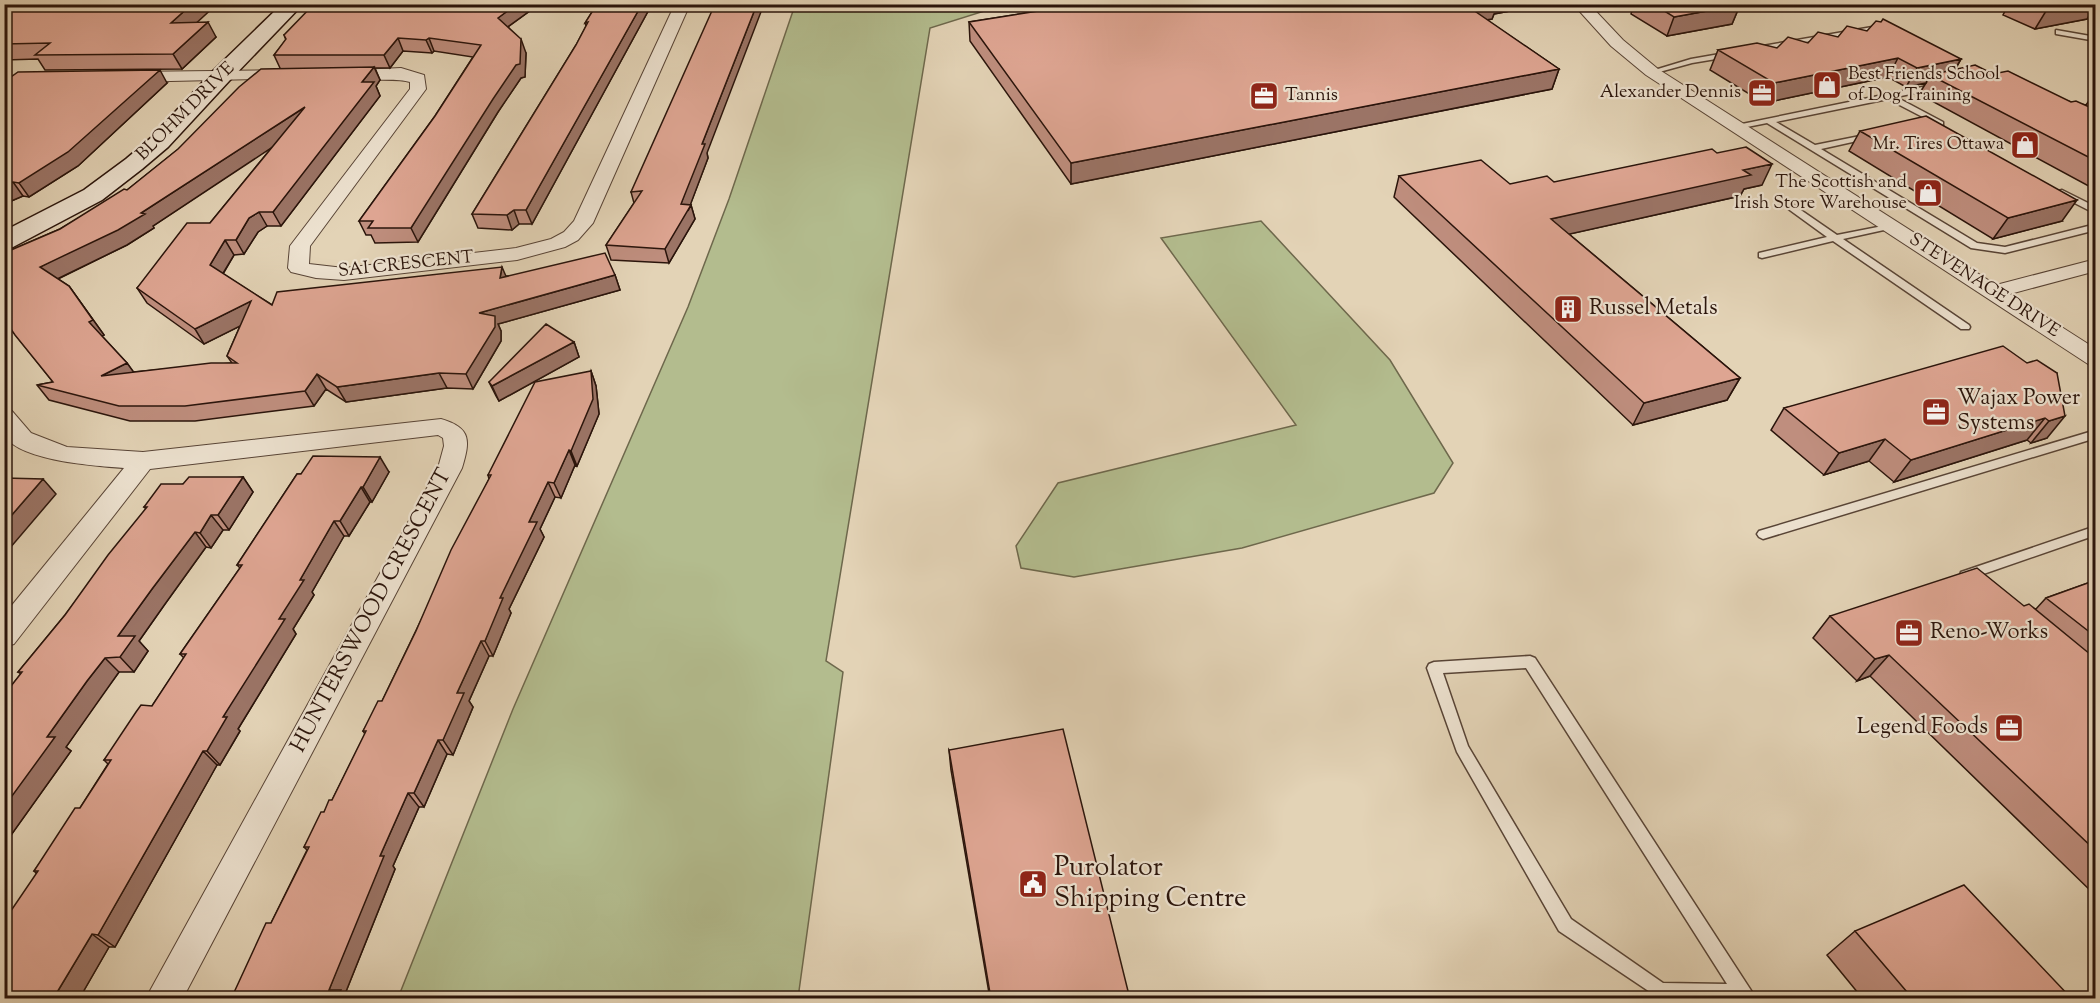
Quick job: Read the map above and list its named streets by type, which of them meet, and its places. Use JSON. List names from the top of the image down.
{
  "streets": {
    "street": [
      "BLOHM DRIVE",
      "SAI CRESCENT",
      "STEVENAGE DRIVE",
      "HUNTERSWOOD CRESCENT"
    ]
  },
  "places": {
    "shop": ["Best Friends School of Dog Training", "Mr. Tires Ottawa", "The Scottish and Irish Store Warehouse"],
    "office": [
      "Alexander Dennis",
      "Tannis",
      "Wajax Power Systems",
      "Reno-Works",
      "Legend Foods"
    ],
    "building": ["Russel Metals"],
    "public building": ["Purolator Shipping Centre"]
  }
}
